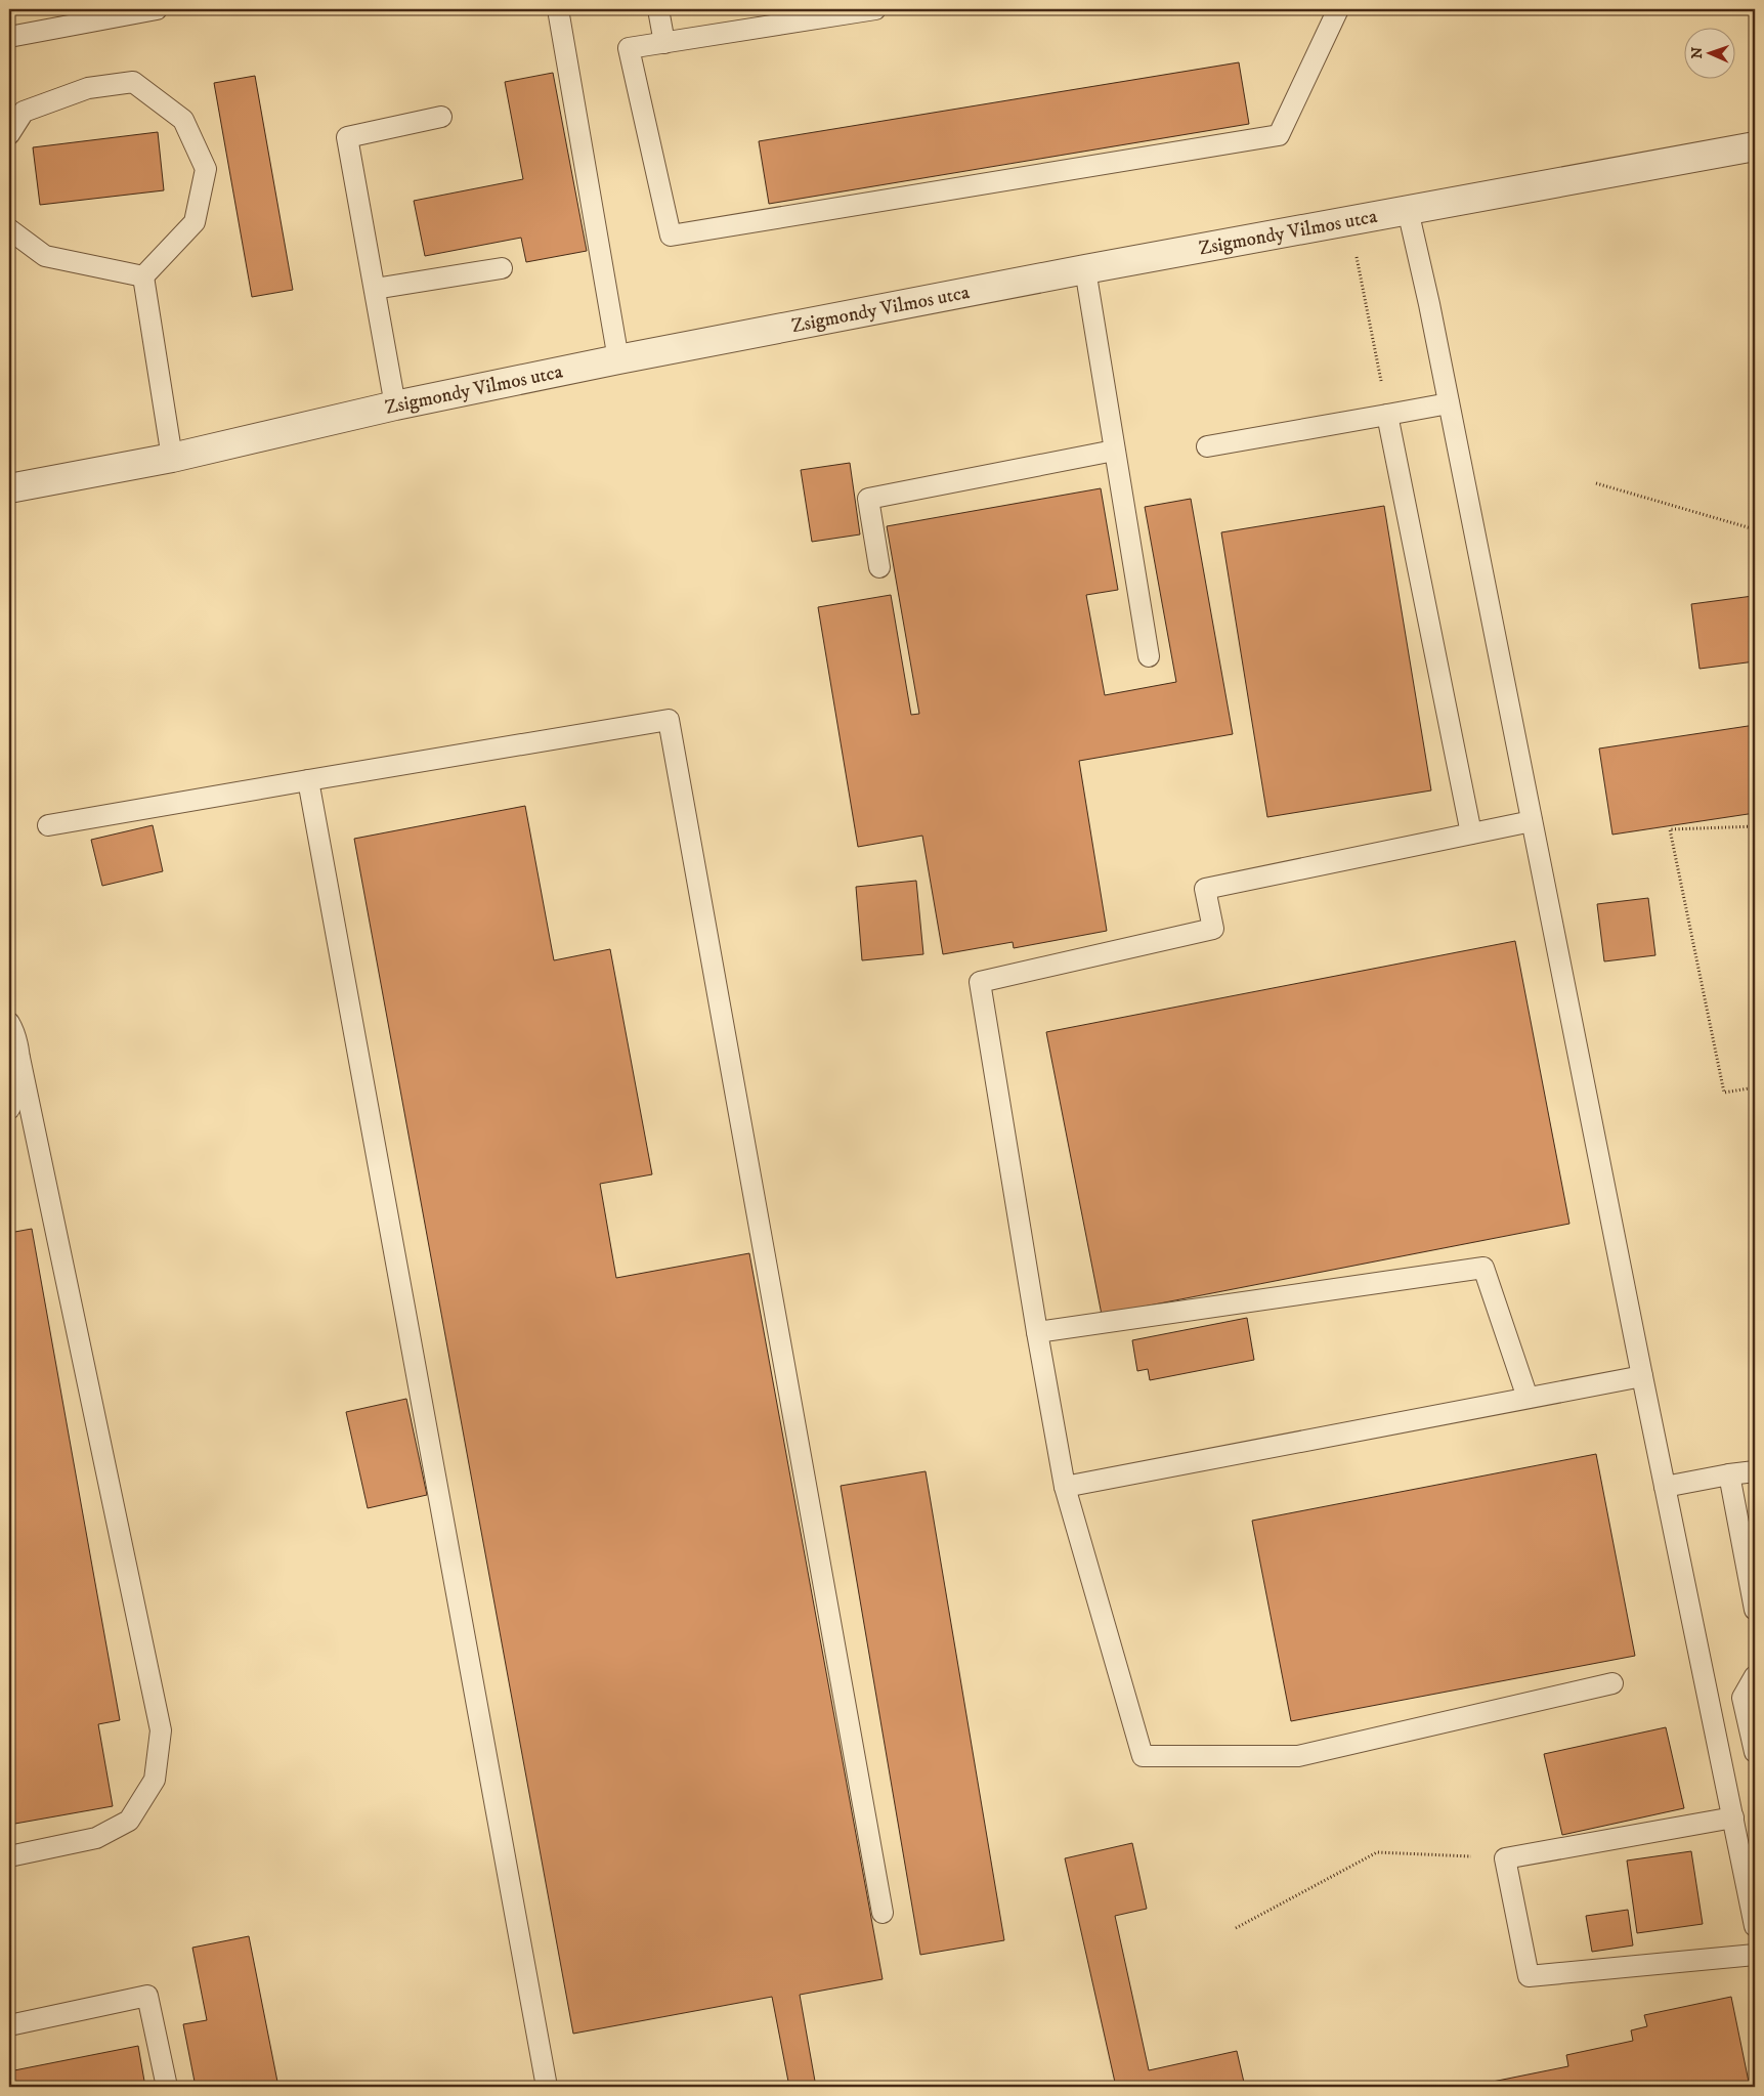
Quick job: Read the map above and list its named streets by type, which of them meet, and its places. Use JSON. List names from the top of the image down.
{
  "streets": {
    "street": ["Zsigmondy Vilmos utca"]
  },
  "north": "left"
}
